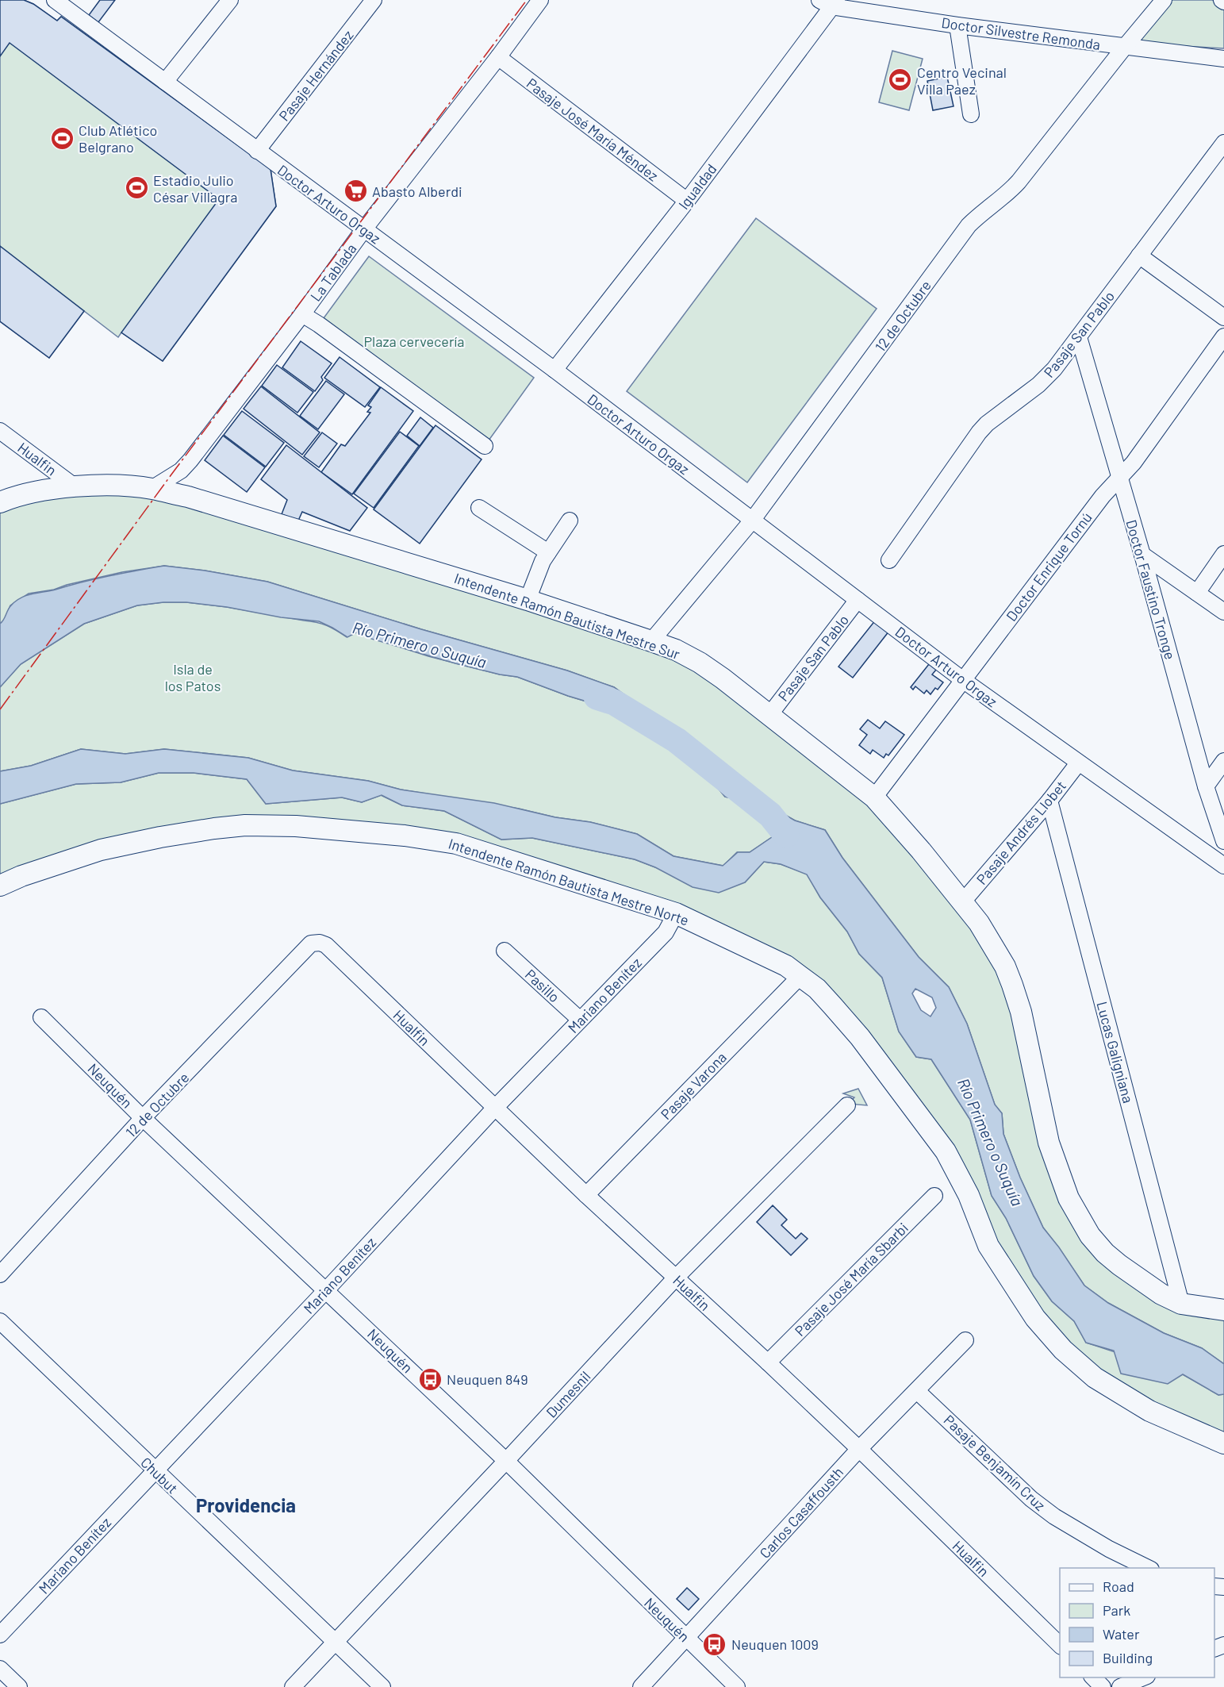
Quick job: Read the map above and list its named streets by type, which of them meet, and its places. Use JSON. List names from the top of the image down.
{
  "streets": {
    "main road": ["Intendente Ramón Bautista Mestre Sur", "Intendente Ramón Bautista Mestre Norte"],
    "street": [
      "Doctor Silvestre Remonda",
      "Pasaje Hernández",
      "Pasaje José María Méndez",
      "Igualdad",
      "Doctor Arturo Orgaz",
      "La Tablada",
      "12 de Octubre",
      "Pasaje San Pablo",
      "Hualfin",
      "Doctor Enrique Tornú",
      "Doctor Faustino Tronge",
      "Pasaje Andrés Llobet",
      "Pasillo",
      "Mariano Benítez",
      "Lucas Galigniana",
      "Neuquén",
      "Pasaje Varona",
      "Pasaje José María Sbarbi",
      "Dumesnil",
      "Pasaje Benjamín Cruz",
      "Chubut",
      "Carlos Casaffousth"
    ]
  },
  "crossings": [
    ["Doctor Silvestre Remonda", "Igualdad"],
    ["Doctor Silvestre Remonda", "12 de Octubre"],
    ["Pasaje Hernández", "Doctor Arturo Orgaz"],
    ["Pasaje José María Méndez", "Igualdad"],
    ["Pasaje José María Méndez", "La Tablada"],
    ["Igualdad", "Doctor Arturo Orgaz"],
    ["Doctor Arturo Orgaz", "La Tablada"],
    ["Doctor Arturo Orgaz", "12 de Octubre"],
    ["Doctor Arturo Orgaz", "Pasaje San Pablo"],
    ["Doctor Arturo Orgaz", "Doctor Enrique Tornú"],
    ["Doctor Arturo Orgaz", "Pasaje Andrés Llobet"],
    ["La Tablada", "Intendente Ramón Bautista Mestre Sur"],
    ["12 de Octubre", "Hualfin"],
    ["12 de Octubre", "Intendente Ramón Bautista Mestre Sur"],
    ["12 de Octubre", "Neuquén"],
    ["Pasaje San Pablo", "Doctor Faustino Tronge"],
    ["Pasaje San Pablo", "Intendente Ramón Bautista Mestre Sur"],
    ["Hualfin", "Intendente Ramón Bautista Mestre Sur"],
    ["Hualfin", "Mariano Benítez"],
    ["Hualfin", "Pasaje Varona"],
    ["Hualfin", "Pasaje José María Sbarbi"],
    ["Hualfin", "Dumesnil"],
    ["Hualfin", "Carlos Casaffousth"],
    ["Doctor Enrique Tornú", "Doctor Faustino Tronge"],
    ["Doctor Enrique Tornú", "Intendente Ramón Bautista Mestre Sur"],
    ["Intendente Ramón Bautista Mestre Sur", "Pasaje Andrés Llobet"],
    ["Intendente Ramón Bautista Mestre Sur", "Lucas Galigniana"],
    ["Pasaje Andrés Llobet", "Lucas Galigniana"],
    ["Intendente Ramón Bautista Mestre Norte", "Mariano Benítez"],
    ["Intendente Ramón Bautista Mestre Norte", "Pasaje Varona"],
    ["Pasillo", "Mariano Benítez"],
    ["Mariano Benítez", "Neuquén"],
    ["Mariano Benítez", "Chubut"],
    ["Neuquén", "Dumesnil"],
    ["Neuquén", "Carlos Casaffousth"],
    ["Dumesnil", "Chubut"],
    ["Pasaje Benjamín Cruz", "Carlos Casaffousth"]
  ],
  "districts": ["Providencia"],
  "water": ["Río Primero o Suquía"],
  "parks": ["Plaza cervecería", "Isla de los Patos"],
  "places": {
    "sports": ["Centro Vecinal Villa Paez", "Club Atlético Belgrano", "Estadio Julio César Villagra"],
    "supermarket": ["Abasto Alberdi"],
    "bus stop": ["Neuquen 849", "Neuquen 1009"]
  },
  "legend": [
    "Road",
    "Park",
    "Water",
    "Building"
  ]
}
